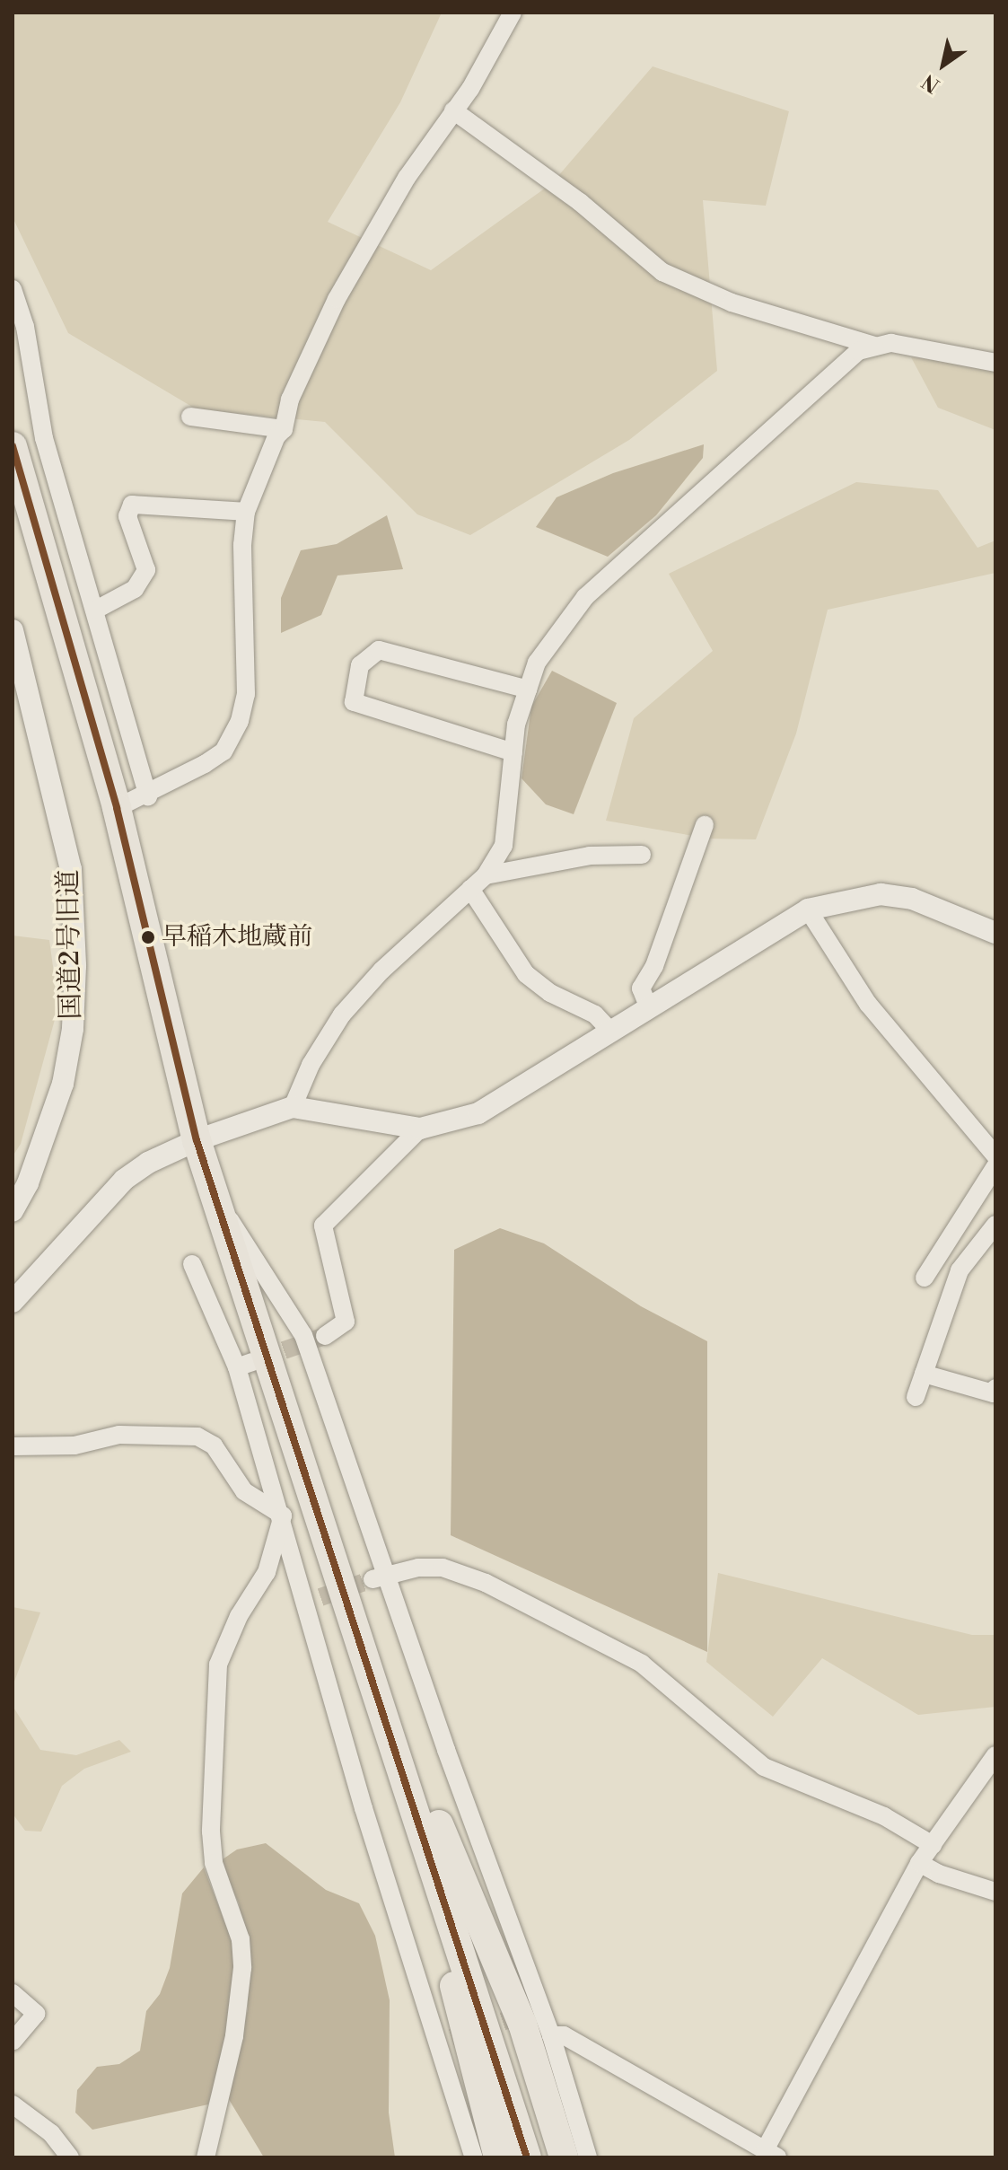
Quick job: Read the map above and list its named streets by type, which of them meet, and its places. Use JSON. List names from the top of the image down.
{
  "streets": {
    "street": ["国道2号旧道"]
  },
  "places": ["早稲木地蔵前"],
  "north": "bottom left"
}
